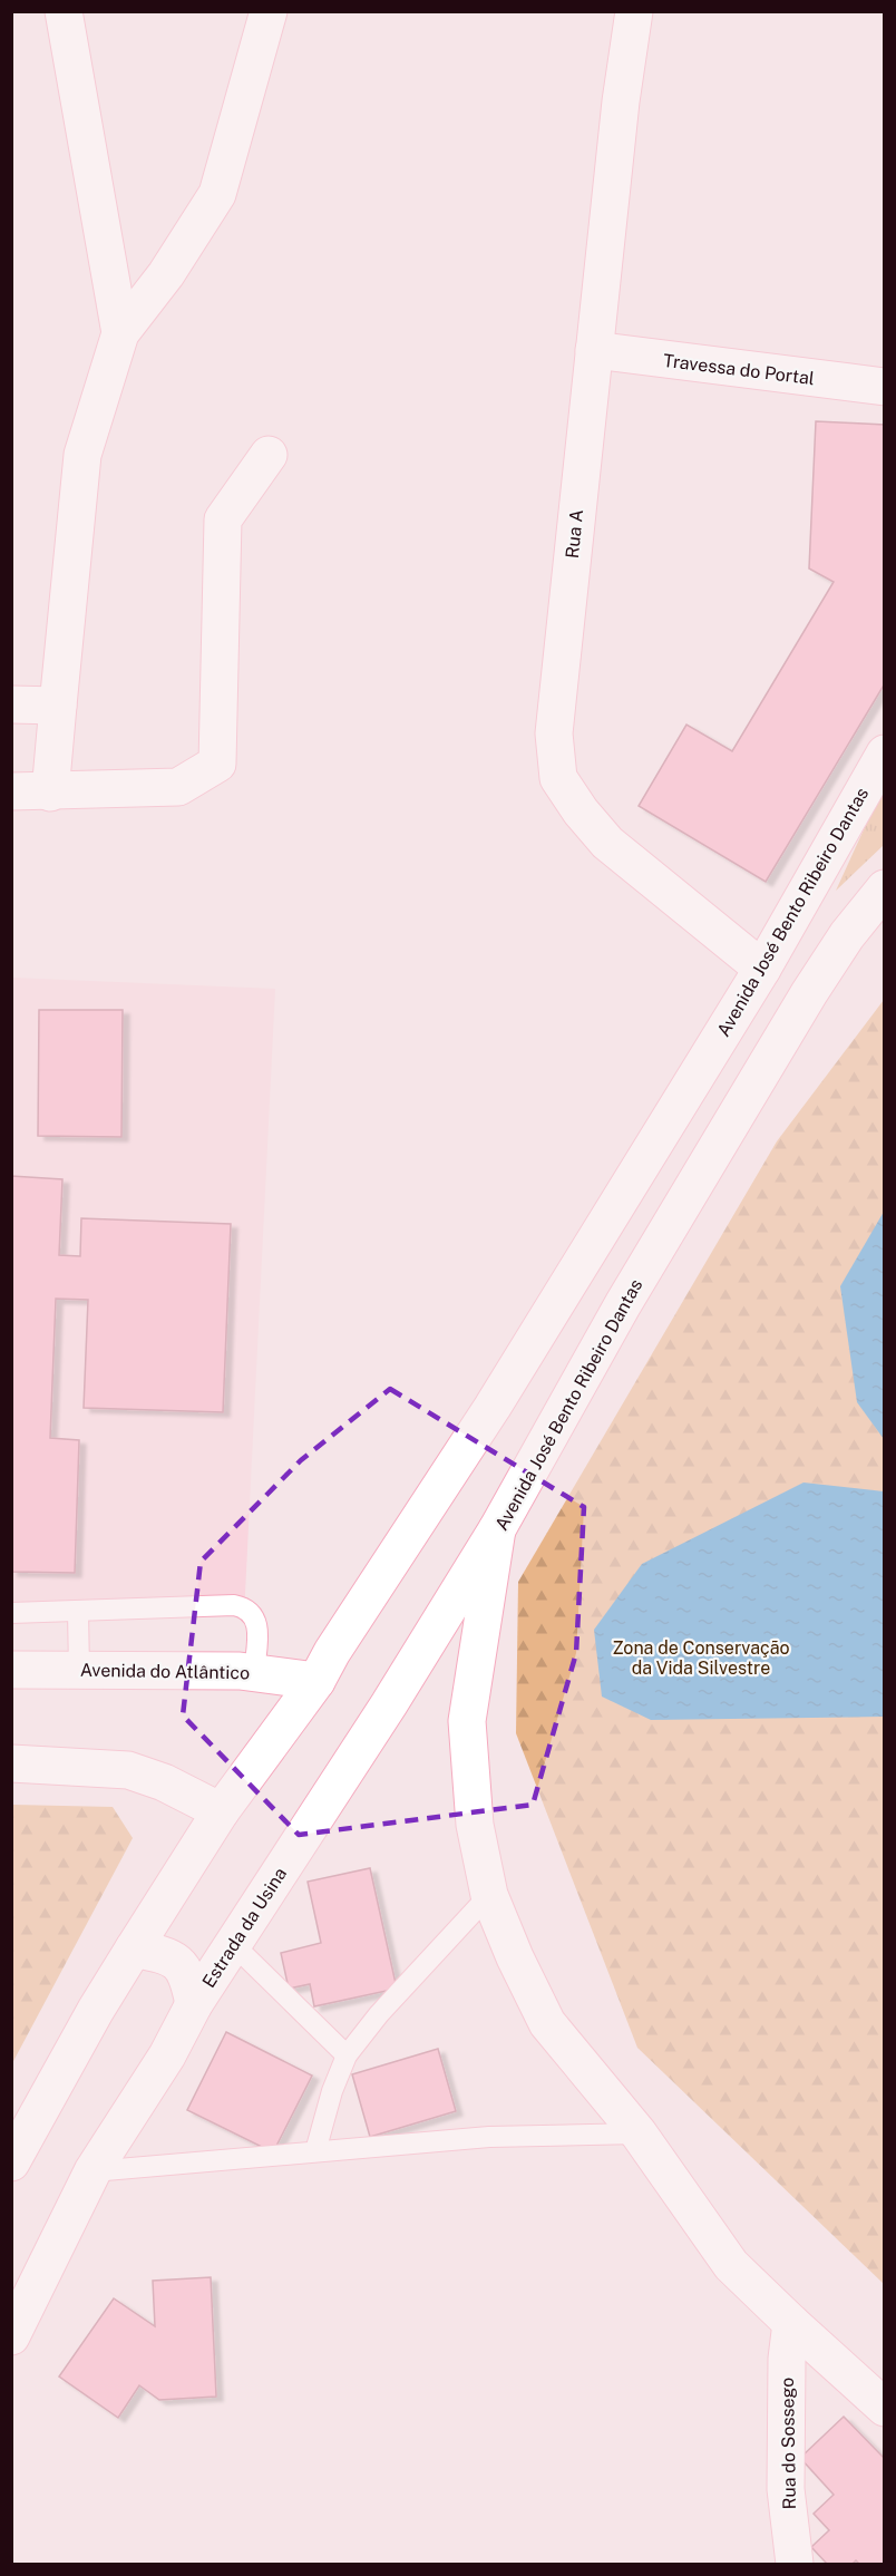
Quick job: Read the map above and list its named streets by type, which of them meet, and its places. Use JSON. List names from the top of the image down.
{
  "streets": {
    "street": [
      "Travessa do Portal",
      "Rua A",
      "Avenida José Bento Ribeiro Dantas",
      "Avenida do Atlântico",
      "Estrada da Usina",
      "Rua do Sossego"
    ]
  },
  "crossings": [
    ["Travessa do Portal", "Rua A"],
    ["Rua A", "Avenida José Bento Ribeiro Dantas"],
    ["Avenida José Bento Ribeiro Dantas", "Avenida do Atlântico"],
    ["Avenida José Bento Ribeiro Dantas", "Estrada da Usina"],
    ["Avenida José Bento Ribeiro Dantas", "Rua do Sossego"]
  ],
  "parks": ["Zona de Conservação da Vida Silvestre"]
}
